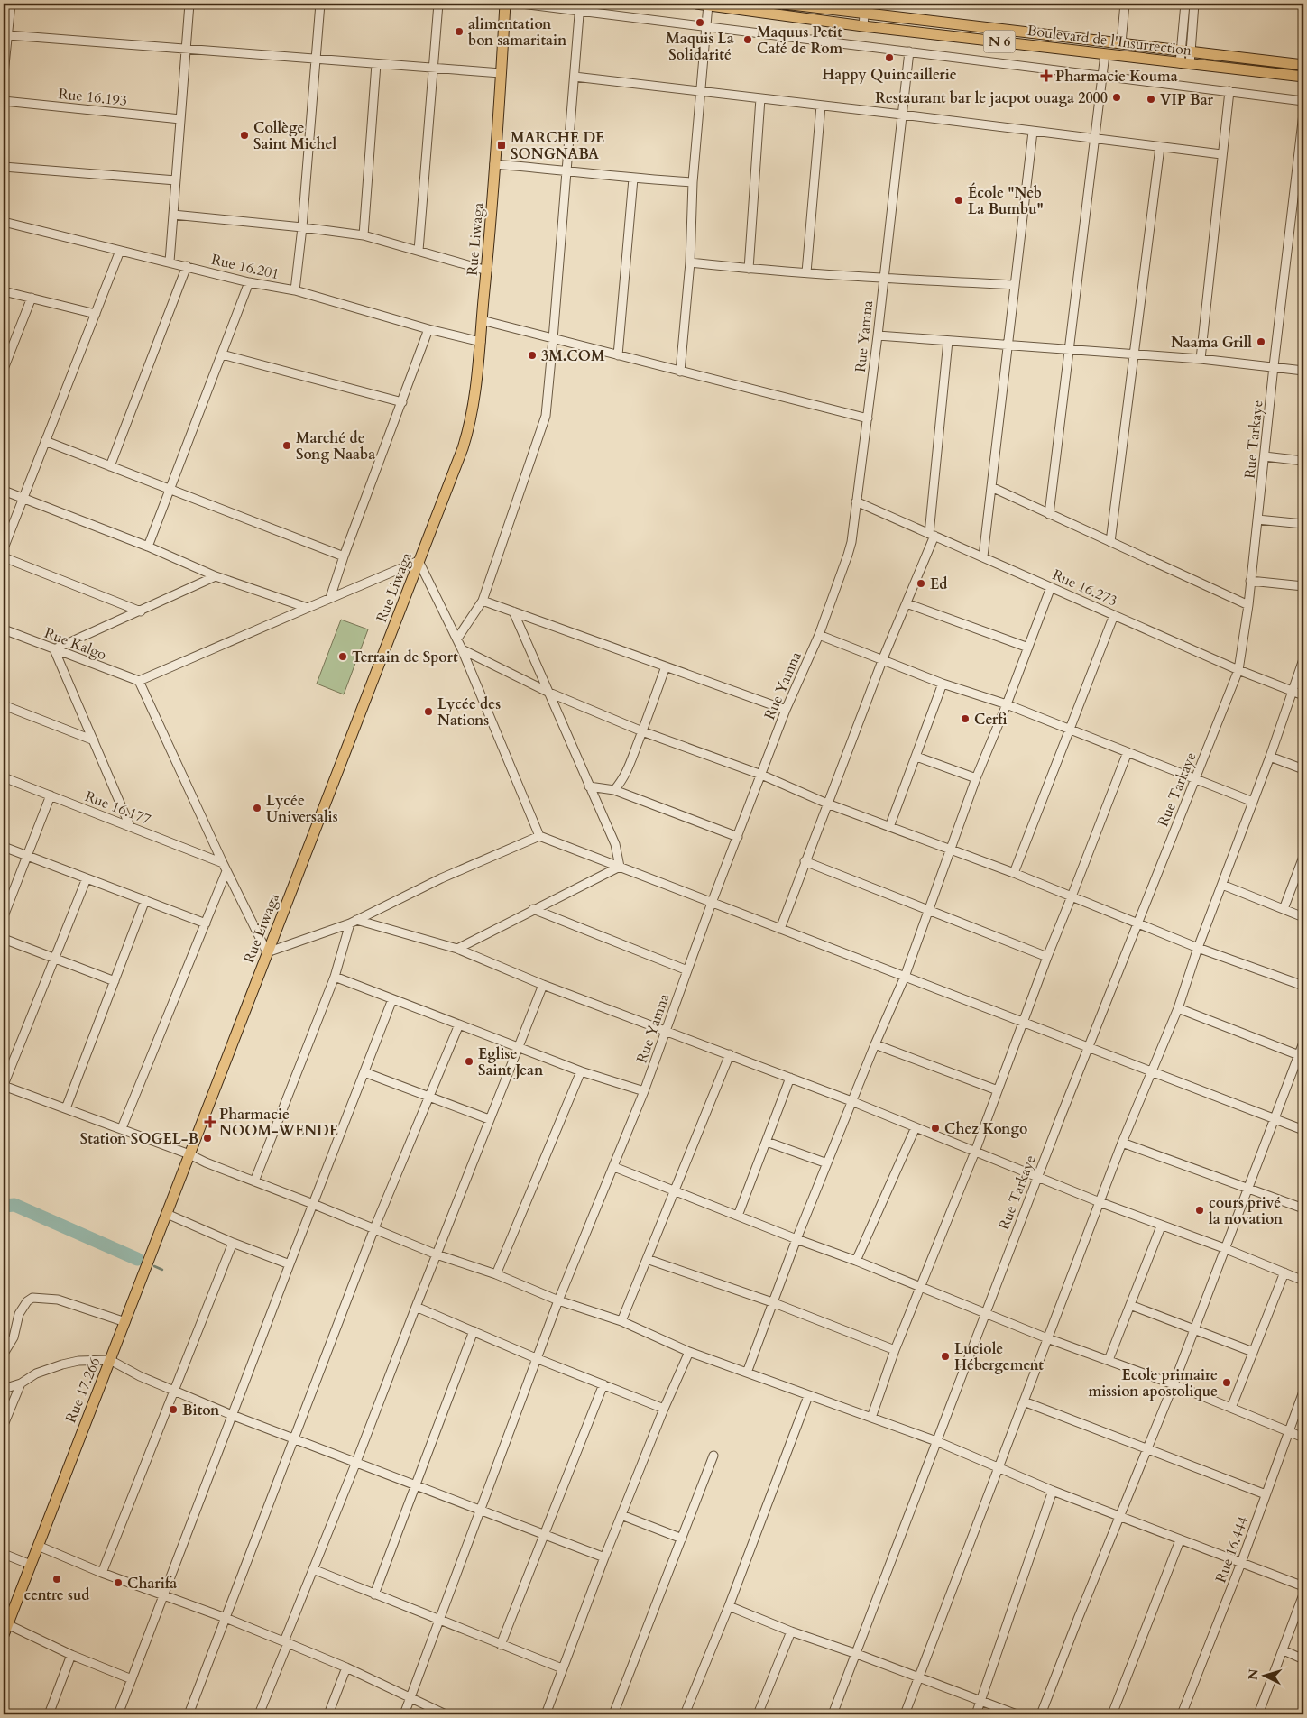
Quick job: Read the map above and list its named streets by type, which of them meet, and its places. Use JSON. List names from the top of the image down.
{
  "streets": {
    "main road": [
      "Boulevard de l'Insurrection",
      "N 6",
      "Rue Liwaga",
      "Rue 17.266"
    ],
    "street": [
      "Rue 16.193",
      "Rue 16.201",
      "Rue Yamna",
      "Rue Tarkaye",
      "Rue 16.273",
      "Rue Kalgo",
      "Rue 16.177",
      "Rue 16.444"
    ]
  },
  "crossings": [
    ["Rue Liwaga", "Rue 16.201"],
    ["Rue Liwaga", "Rue 17.266"],
    ["Rue Yamna", "Rue 16.273"],
    ["Rue Tarkaye", "Rue 16.273"]
  ],
  "places": {
    "other": [
      "Maquis La Solidarité",
      "alimentation bon samaritain",
      "Maquus Petit Café de Rom",
      "Happy Quincaillerie",
      "Restaurant bar le jacpot ouaga 2000",
      "VIP Bar",
      "Collège Saint Michel",
      "École \"Neb La Bumbu\"",
      "Naama Grill",
      "3M.COM",
      "Marché de Song Naaba",
      "Ed",
      "Terrain de Sport",
      "Lycée des Nations",
      "Cerfi",
      "Lycée Universalis",
      "Eglise Saint Jean",
      "Chez Kongo",
      "Station SOGEL-B",
      "cours privé la novation",
      "Luciole Hébergement",
      "Ecole primaire mission apostolique",
      "Biton",
      "centre sud",
      "Charifa"
    ],
    "health": ["Pharmacie Kouma", "Pharmacie NOOM-WENDE"],
    "transit": ["MARCHE DE SONGNABA"]
  },
  "north": "left"
}
